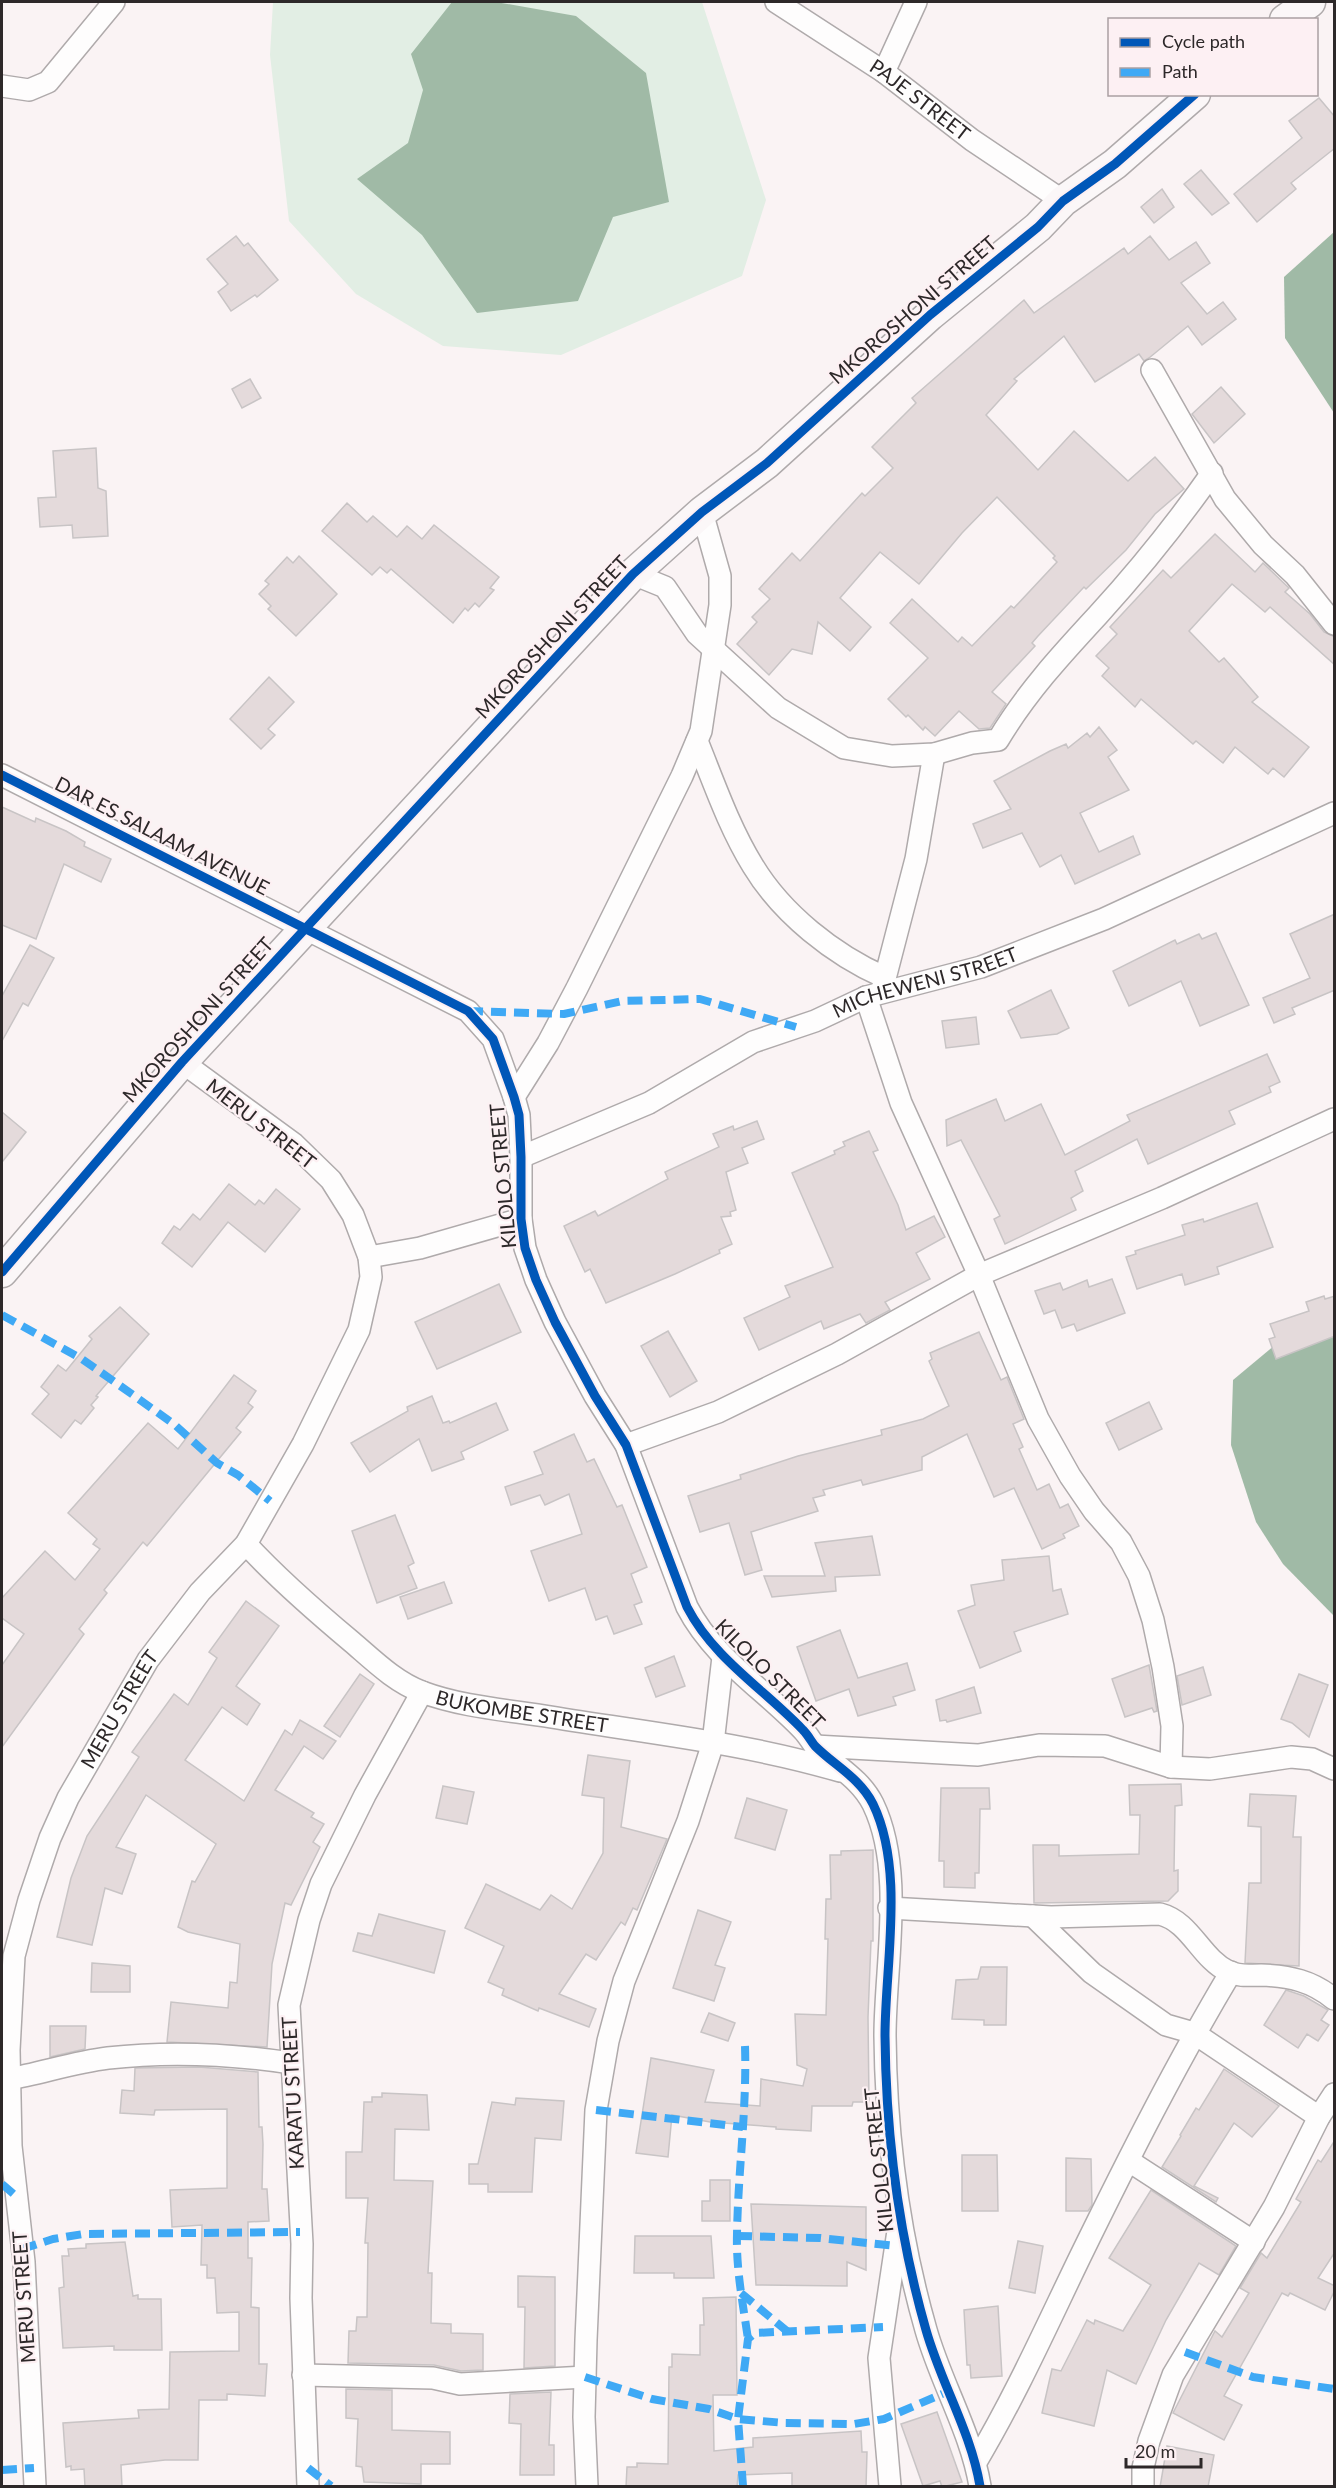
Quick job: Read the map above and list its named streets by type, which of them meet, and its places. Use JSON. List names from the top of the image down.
{
  "streets": {
    "street": [
      "PAJE STREET",
      "MKOROSHONI STREET",
      "DAR ES SALAAM AVENUE",
      "MICHEWENI STREET",
      "MERU STREET",
      "KILOLO STREET",
      "BUKOMBE STREET",
      "KARATU STREET"
    ]
  },
  "crossings": [
    ["PAJE STREET", "MKOROSHONI STREET"],
    ["MKOROSHONI STREET", "DAR ES SALAAM AVENUE"],
    ["MKOROSHONI STREET", "MERU STREET"],
    ["MKOROSHONI STREET", "KILOLO STREET"],
    ["DAR ES SALAAM AVENUE", "KILOLO STREET"],
    ["MICHEWENI STREET", "KILOLO STREET"],
    ["MERU STREET", "BUKOMBE STREET"],
    ["KILOLO STREET", "BUKOMBE STREET"],
    ["BUKOMBE STREET", "KARATU STREET"]
  ],
  "legend": ["Cycle path", "Path"],
  "scale_bar": "20 m"
}
